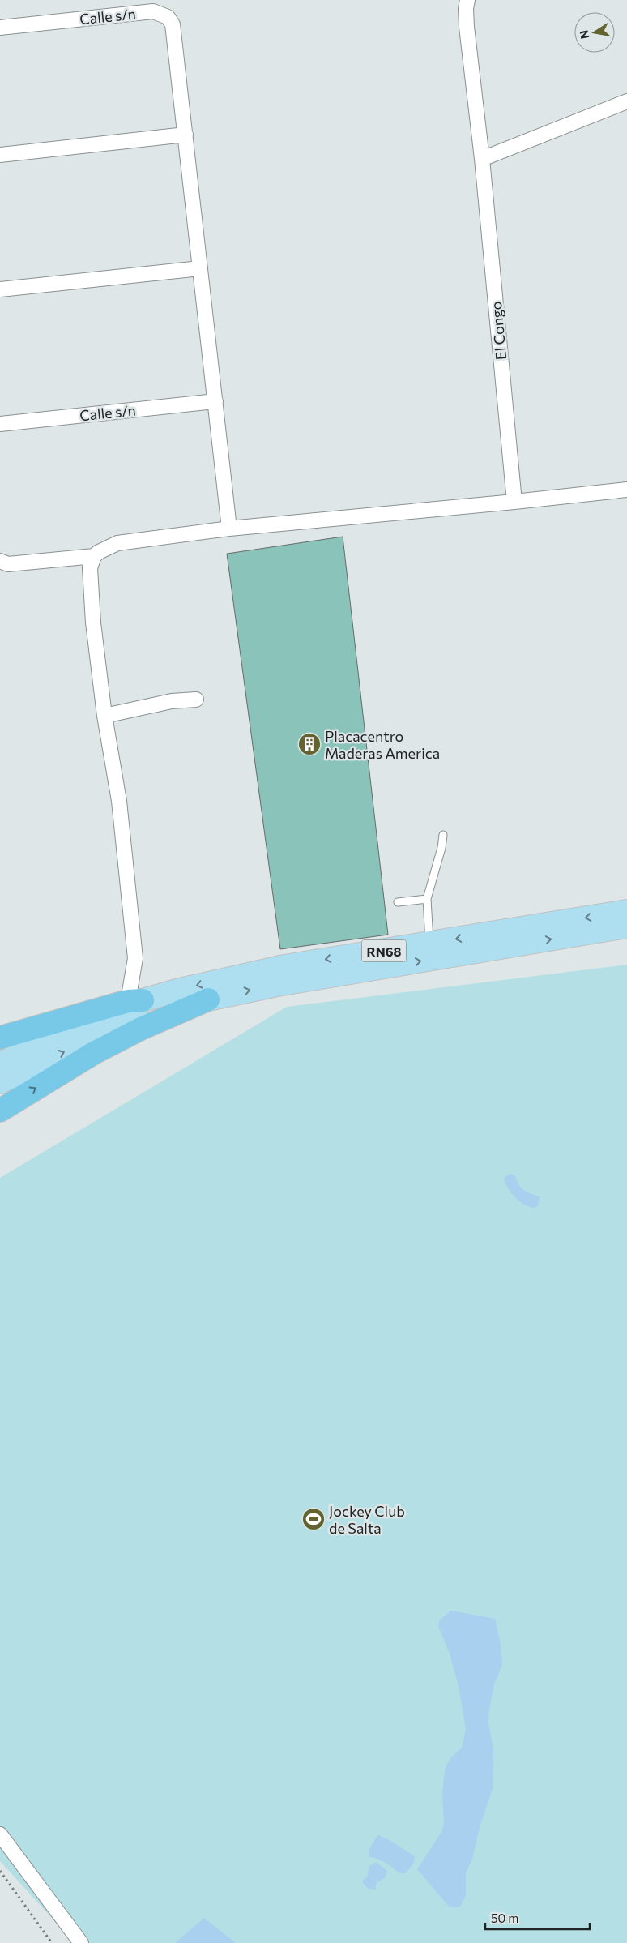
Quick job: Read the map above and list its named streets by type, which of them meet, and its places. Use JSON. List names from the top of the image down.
{
  "streets": {
    "highway": ["RN68"],
    "street": ["Calle s/n", "El Congo"]
  },
  "places": {
    "building": ["Placacentro Maderas America"],
    "sports": ["Jockey Club de Salta"]
  },
  "scale_bar": "50 m",
  "north": "left"
}
